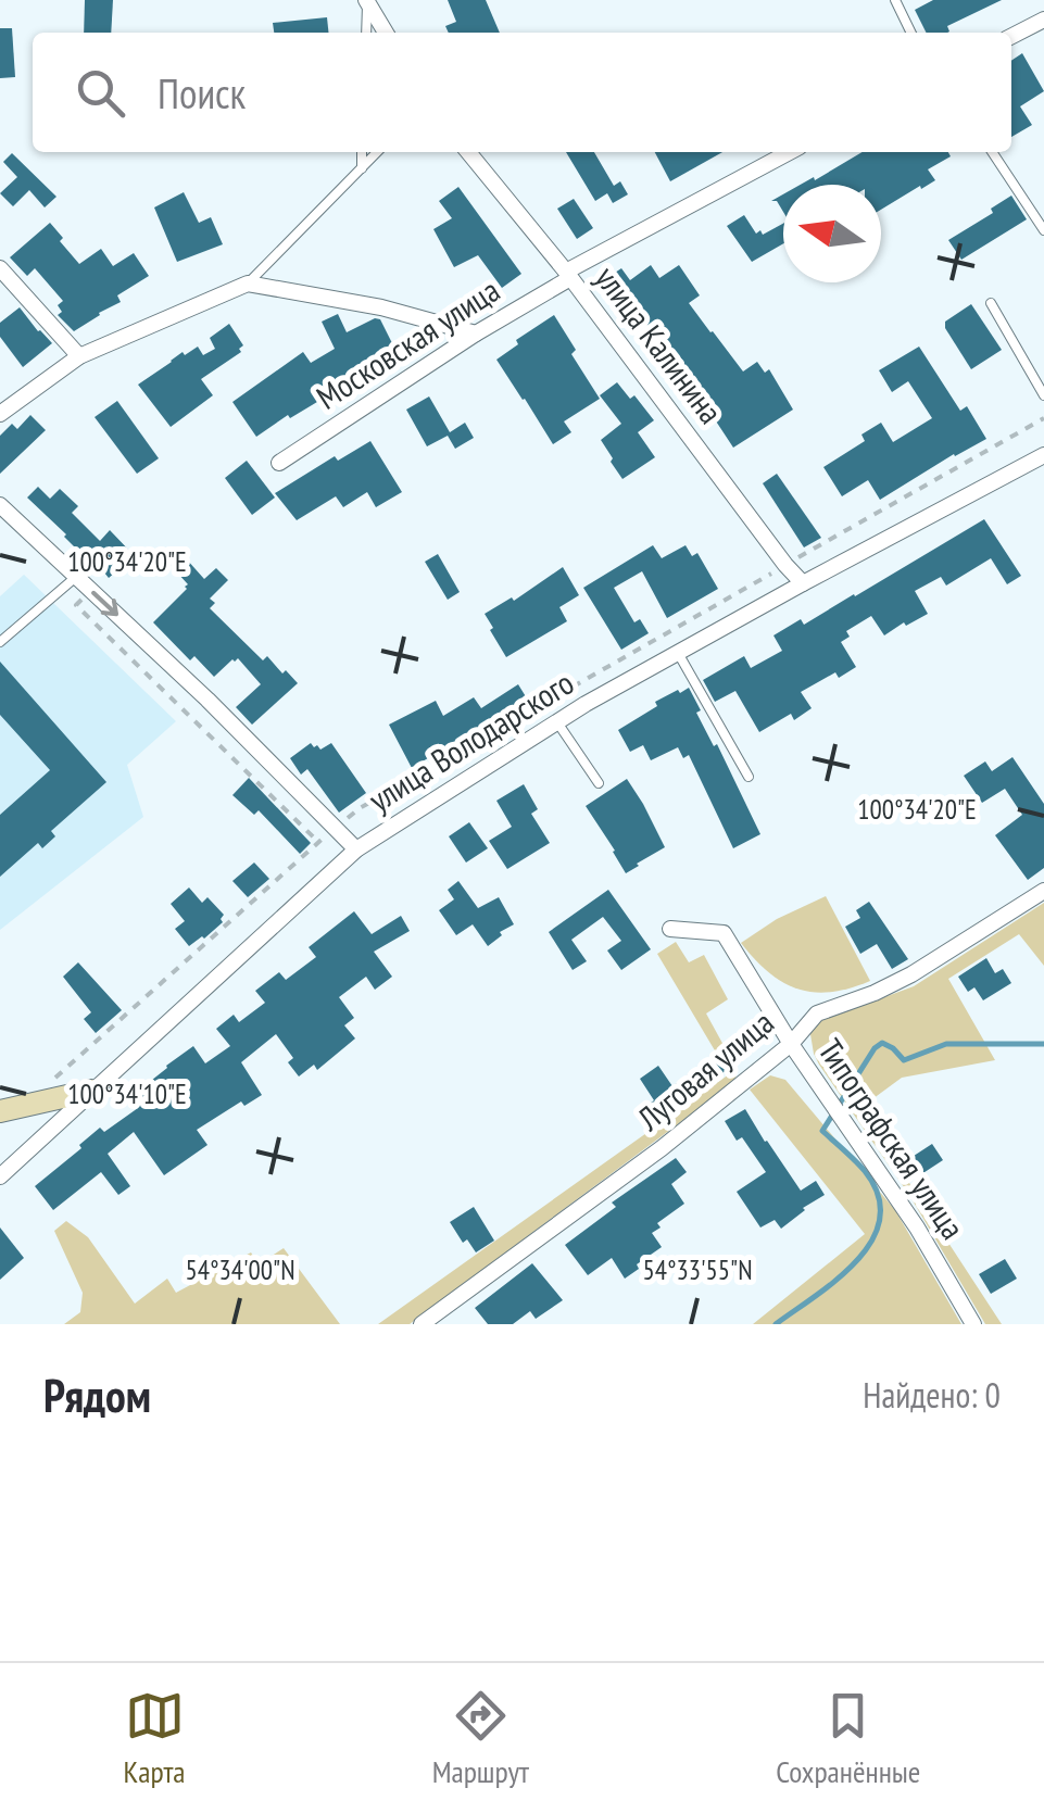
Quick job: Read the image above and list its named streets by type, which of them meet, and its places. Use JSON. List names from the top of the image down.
{
  "streets": {
    "street": [
      "Московская улица",
      "улица Калинина",
      "улица Володарского",
      "Луговая улица",
      "Типографская улица"
    ]
  },
  "crossings": [
    ["Московская улица", "улица Калинина"],
    ["улица Калинина", "улица Володарского"],
    ["Луговая улица", "Типографская улица"]
  ],
  "north": "left",
  "page": {
    "search": "Поиск",
    "heading": ["Рядом", "Найдено: 0"],
    "nav": ["Карта", "Маршрут", "Сохранённые"]
  },
  "coordinates": [
    "100°34'20\"E",
    "100°34'10\"E",
    "54°34'00\"N",
    "54°33'55\"N"
  ]
}
